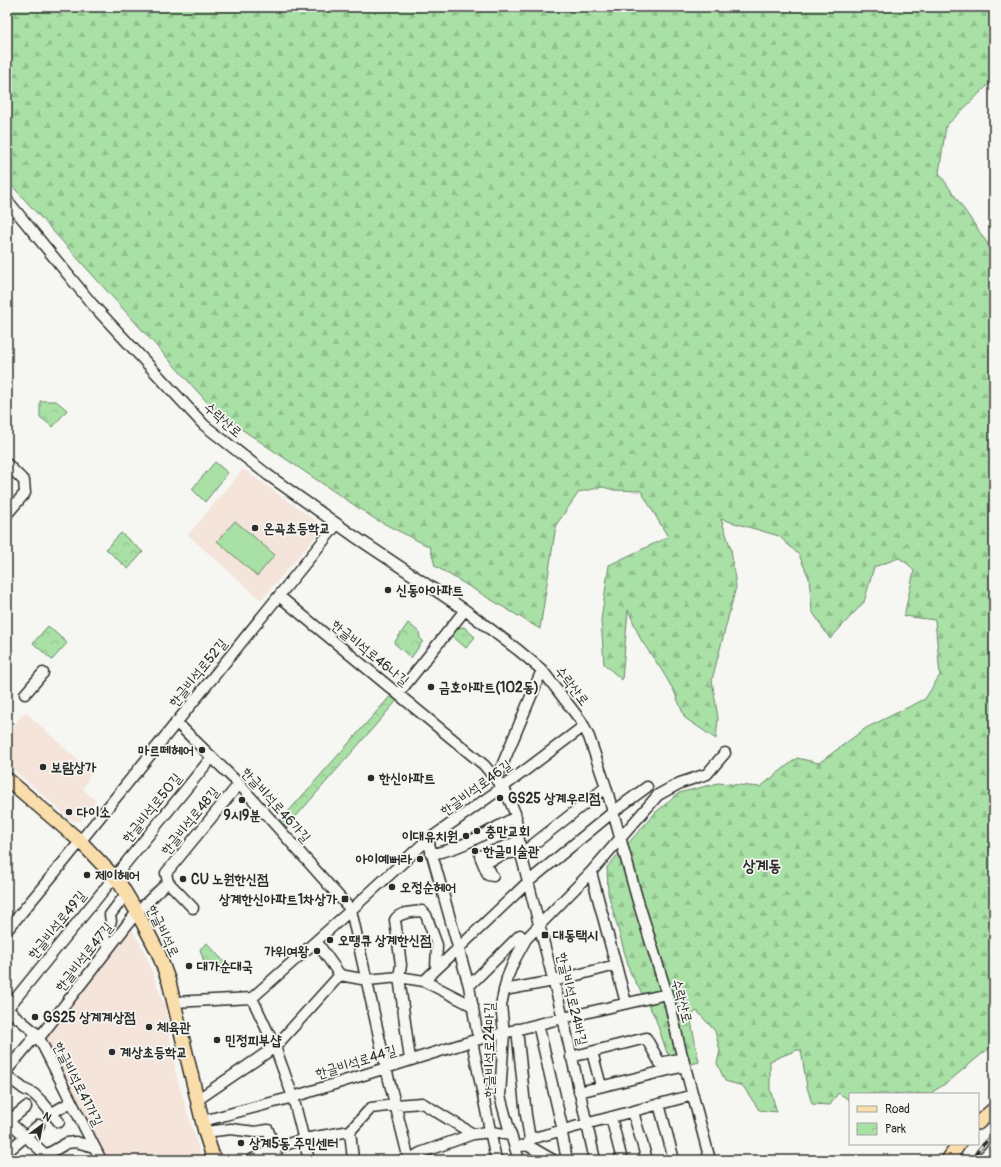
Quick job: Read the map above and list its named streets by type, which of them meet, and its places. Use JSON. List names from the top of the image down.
{
  "streets": {
    "main road": ["한글비석로"],
    "street": [
      "수락산로",
      "한글비석로46나길",
      "한글비석로52길",
      "한글비석로46길",
      "한글비석로46가길",
      "한글비석로50길",
      "한글비석로48길",
      "한글비석로49길",
      "한글비석로47길",
      "한글비석로24바길",
      "한글비석로24마길",
      "한글비석로44길",
      "한글비석로41가길"
    ]
  },
  "crossings": [
    ["수락산로", "한글비석로52길"],
    ["수락산로", "한글비석로46길"],
    ["수락산로", "한글비석로24마길"],
    ["수락산로", "한글비석로44길"],
    ["한글비석로46나길", "한글비석로52길"],
    ["한글비석로46나길", "한글비석로46길"],
    ["한글비석로46나길", "한글비석로24바길"],
    ["한글비석로52길", "한글비석로46가길"],
    ["한글비석로52길", "한글비석로"],
    ["한글비석로46길", "한글비석로46가길"],
    ["한글비석로46길", "한글비석로24바길"],
    ["한글비석로46가길", "한글비석로50길"],
    ["한글비석로46가길", "한글비석로48길"],
    ["한글비석로50길", "한글비석로49길"],
    ["한글비석로50길", "한글비석로"],
    ["한글비석로49길", "한글비석로"],
    ["한글비석로49길", "한글비석로41가길"],
    ["한글비석로", "한글비석로47길"],
    ["한글비석로", "한글비석로44길"],
    ["한글비석로47길", "한글비석로41가길"],
    ["한글비석로24바길", "한글비석로24마길"],
    ["한글비석로24바길", "한글비석로44길"],
    ["한글비석로24마길", "한글비석로44길"]
  ],
  "districts": ["상계동"],
  "places": {
    "other": [
      "온곡초등학교",
      "신동아아파트",
      "금호아파트(102동)",
      "마르떼헤어",
      "보람상가",
      "한신아파트",
      "GS25 상계우리점",
      "9시9분",
      "다이소",
      "충만교회",
      "이대유치원",
      "한글미술관",
      "아이예뻐라",
      "제이헤어",
      "CU 노원한신점",
      "오정순헤어",
      "오땡큐 상계한신점",
      "가위여왕",
      "대가순대국",
      "GS25 상계계상점",
      "체육관",
      "민정피부샵",
      "계상초등학교",
      "상계5동 주민센터"
    ],
    "transit": ["상계한신아파트1차상가", "대동택시"]
  },
  "legend": ["Road", "Park"],
  "north": "top right"
}
